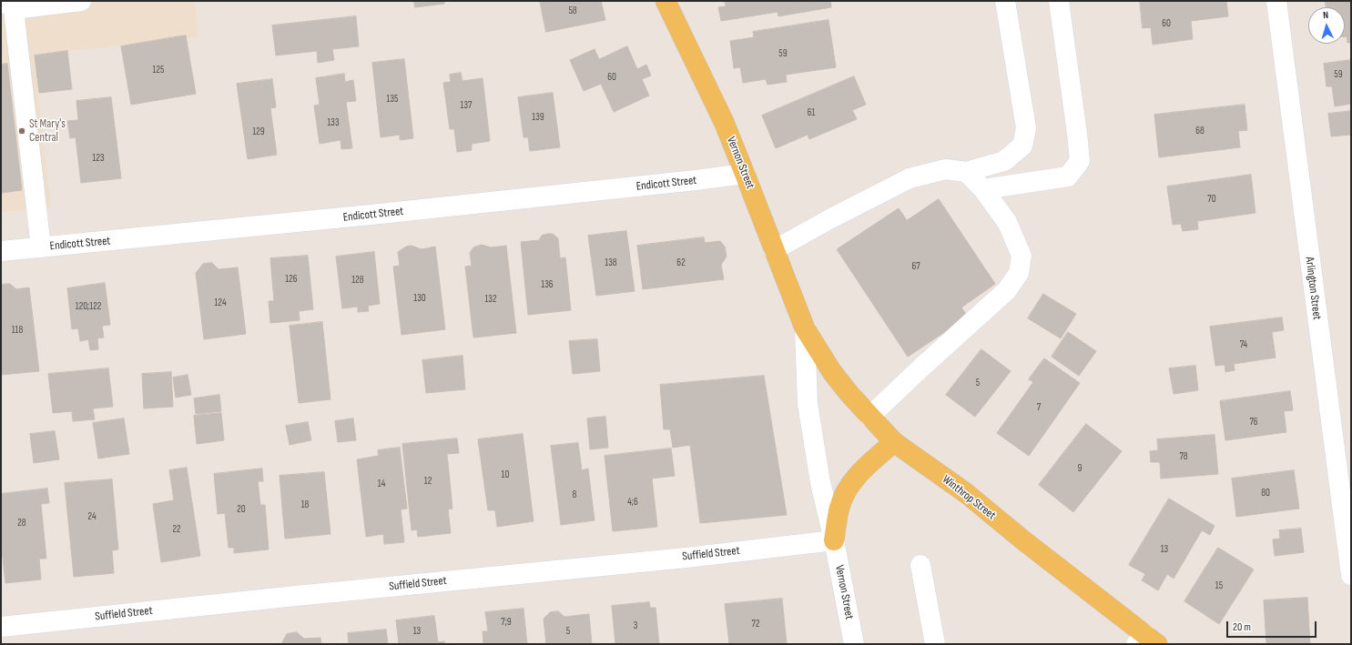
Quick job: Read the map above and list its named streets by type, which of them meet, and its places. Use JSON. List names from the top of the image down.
{
  "streets": {
    "main road": ["Vernon Street", "Winthrop Street"],
    "street": ["Endicott Street", "Arlington Street", "Suffield Street"]
  },
  "crossings": [
    ["Vernon Street", "Endicott Street"],
    ["Vernon Street", "Winthrop Street"],
    ["Vernon Street", "Suffield Street"]
  ],
  "places": ["St Mary's Central"],
  "house_numbers": [
    "58",
    "60",
    "59",
    "125",
    "59",
    "60",
    "135",
    "137",
    "61",
    "139",
    "133",
    "68",
    "129",
    "123",
    "70",
    "138",
    "62",
    "67",
    "126",
    "128",
    "136",
    "130",
    "132",
    "124",
    "120;122",
    "118",
    "74",
    "5",
    "7",
    "76",
    "78",
    "9",
    "10",
    "12",
    "14",
    "80",
    "8",
    "4;6",
    "18",
    "20",
    "24",
    "28",
    "22",
    "13",
    "15",
    "7;9",
    "72",
    "3",
    "13",
    "5"
  ],
  "scale_bar": "20 m",
  "north": "top"
}
